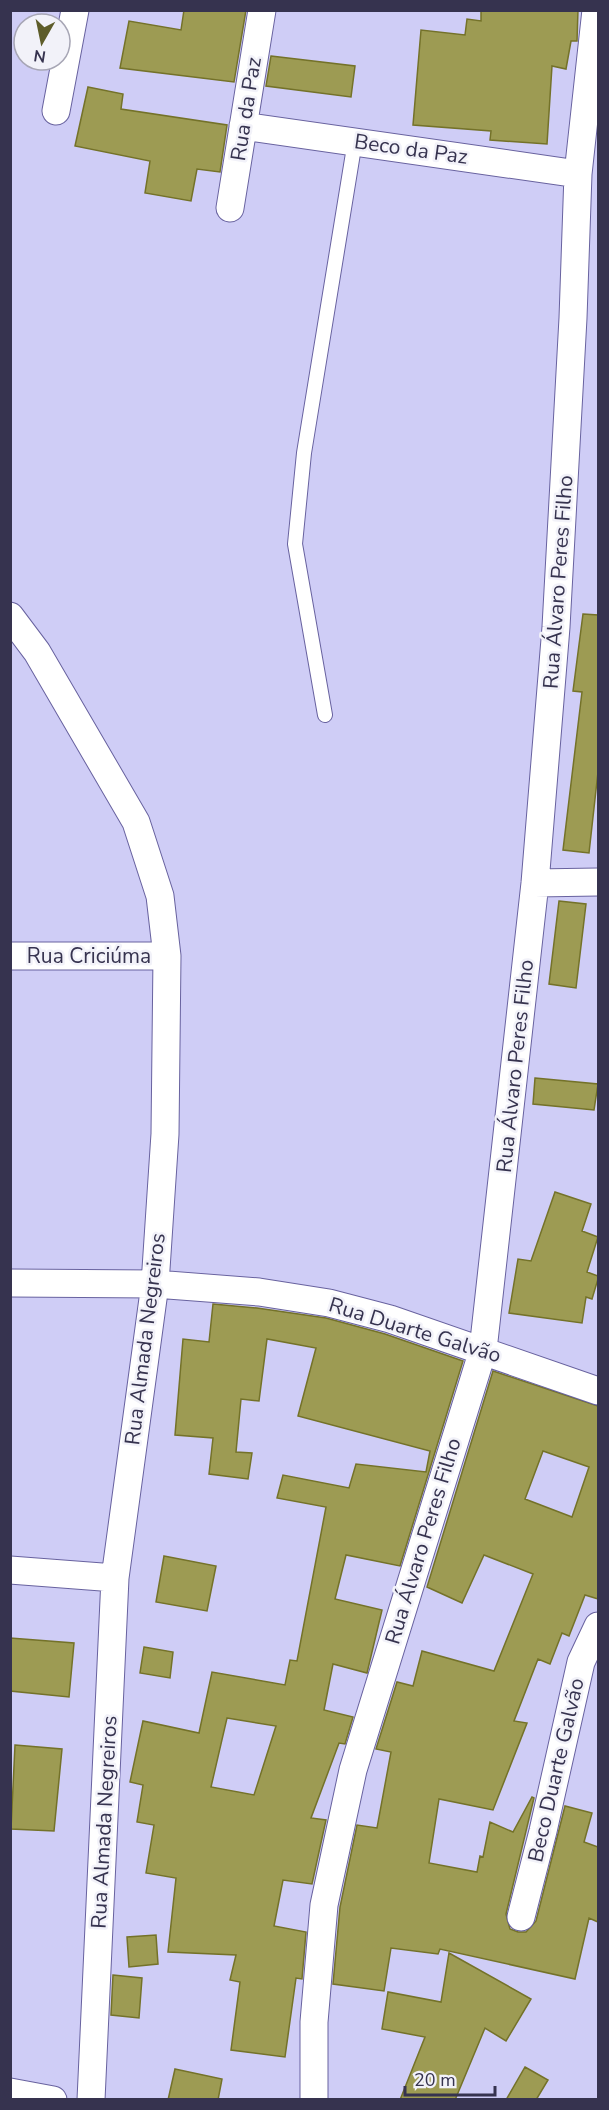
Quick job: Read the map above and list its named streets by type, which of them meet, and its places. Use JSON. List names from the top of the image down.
{
  "streets": {
    "street": [
      "Rua da Paz",
      "Beco da Paz",
      "Rua Álvaro Peres Filho",
      "Rua Criciúma",
      "Rua Duarte Galvão",
      "Rua Almada Negreiros",
      "Beco Duarte Galvão"
    ]
  },
  "crossings": [
    ["Rua da Paz", "Beco da Paz"],
    ["Beco da Paz", "Rua Álvaro Peres Filho"],
    ["Rua Álvaro Peres Filho", "Rua Duarte Galvão"],
    ["Rua Criciúma", "Rua Almada Negreiros"],
    ["Rua Duarte Galvão", "Rua Almada Negreiros"]
  ],
  "scale_bar": "20 m",
  "north": "bottom"
}
